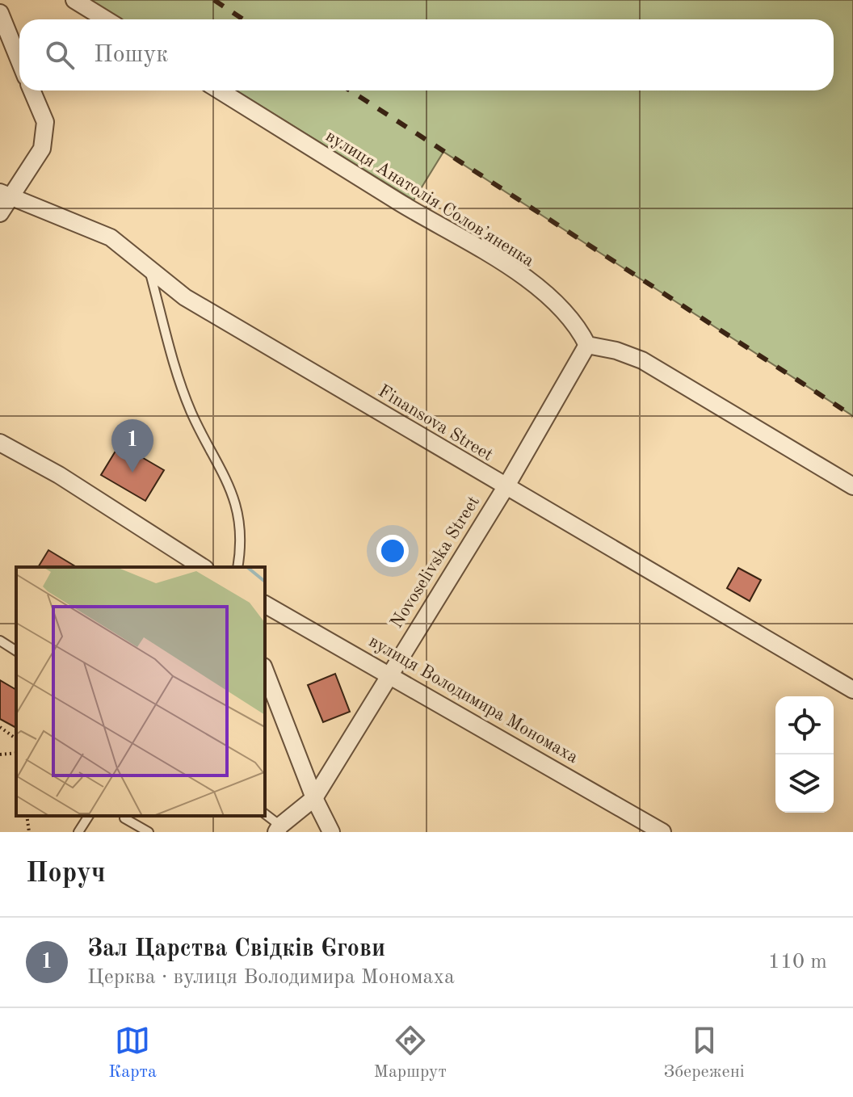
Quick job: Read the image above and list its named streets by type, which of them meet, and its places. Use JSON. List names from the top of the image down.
{
  "streets": {
    "street": [
      "вулиця Анатолія Соловʼяненка",
      "Finansova Street",
      "Novoselivska Street",
      "вулиця Володимира Мономаха"
    ]
  },
  "crossings": [
    ["вулиця Анатолія Соловʼяненка", "Novoselivska Street"],
    ["Finansova Street", "Novoselivska Street"],
    ["Novoselivska Street", "вулиця Володимира Мономаха"]
  ],
  "page": {
    "search": "Пошук",
    "pins": "1",
    "heading": "Поруч",
    "list": [
      {
        "mark": "1",
        "name": "Зал Царства Свідків Єгови",
        "note": "Церква · вулиця Володимира Мономаха",
        "value": "110 m"
      }
    ],
    "nav": ["Карта", "Маршрут", "Збережені"]
  }
}
